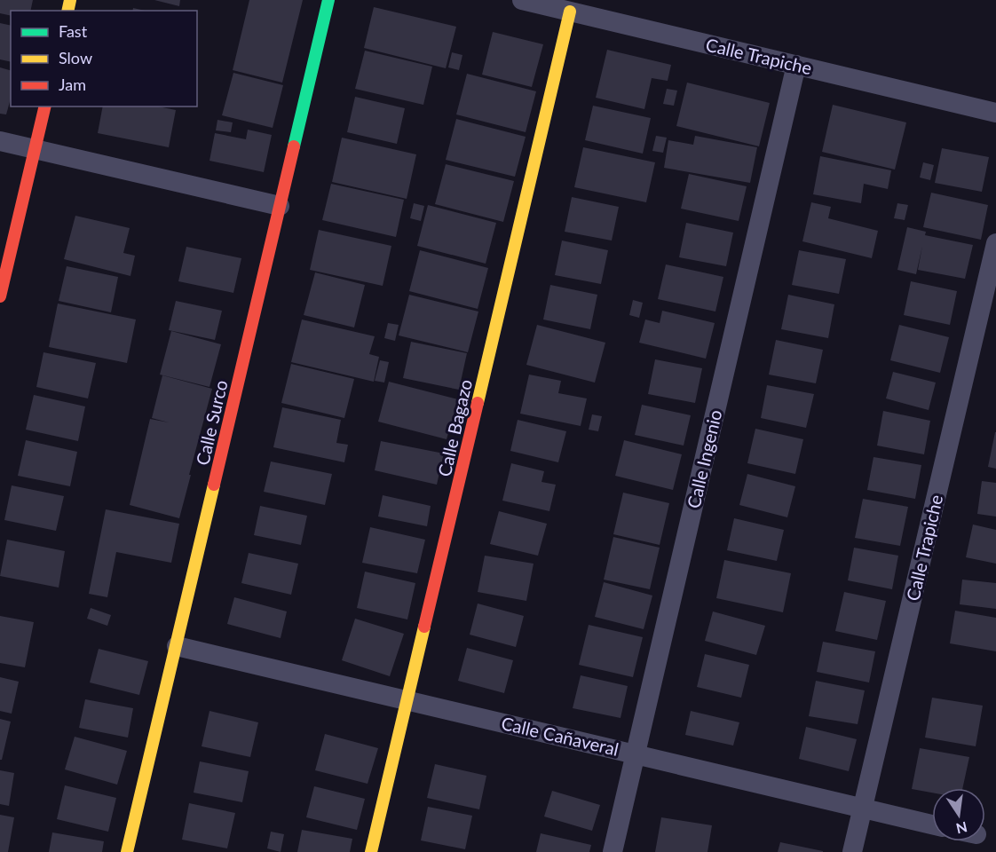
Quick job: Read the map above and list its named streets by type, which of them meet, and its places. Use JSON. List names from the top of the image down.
{
  "streets": {
    "street": [
      "Calle Trapiche",
      "Calle Surco",
      "Calle Bagazo",
      "Calle Ingenio",
      "Calle Cañaveral"
    ]
  },
  "crossings": [
    ["Calle Trapiche", "Calle Bagazo"],
    ["Calle Trapiche", "Calle Ingenio"],
    ["Calle Trapiche", "Calle Cañaveral"],
    ["Calle Surco", "Calle Cañaveral"],
    ["Calle Bagazo", "Calle Cañaveral"],
    ["Calle Ingenio", "Calle Cañaveral"]
  ],
  "legend": ["Fast", "Slow", "Jam"],
  "north": "bottom"
}
